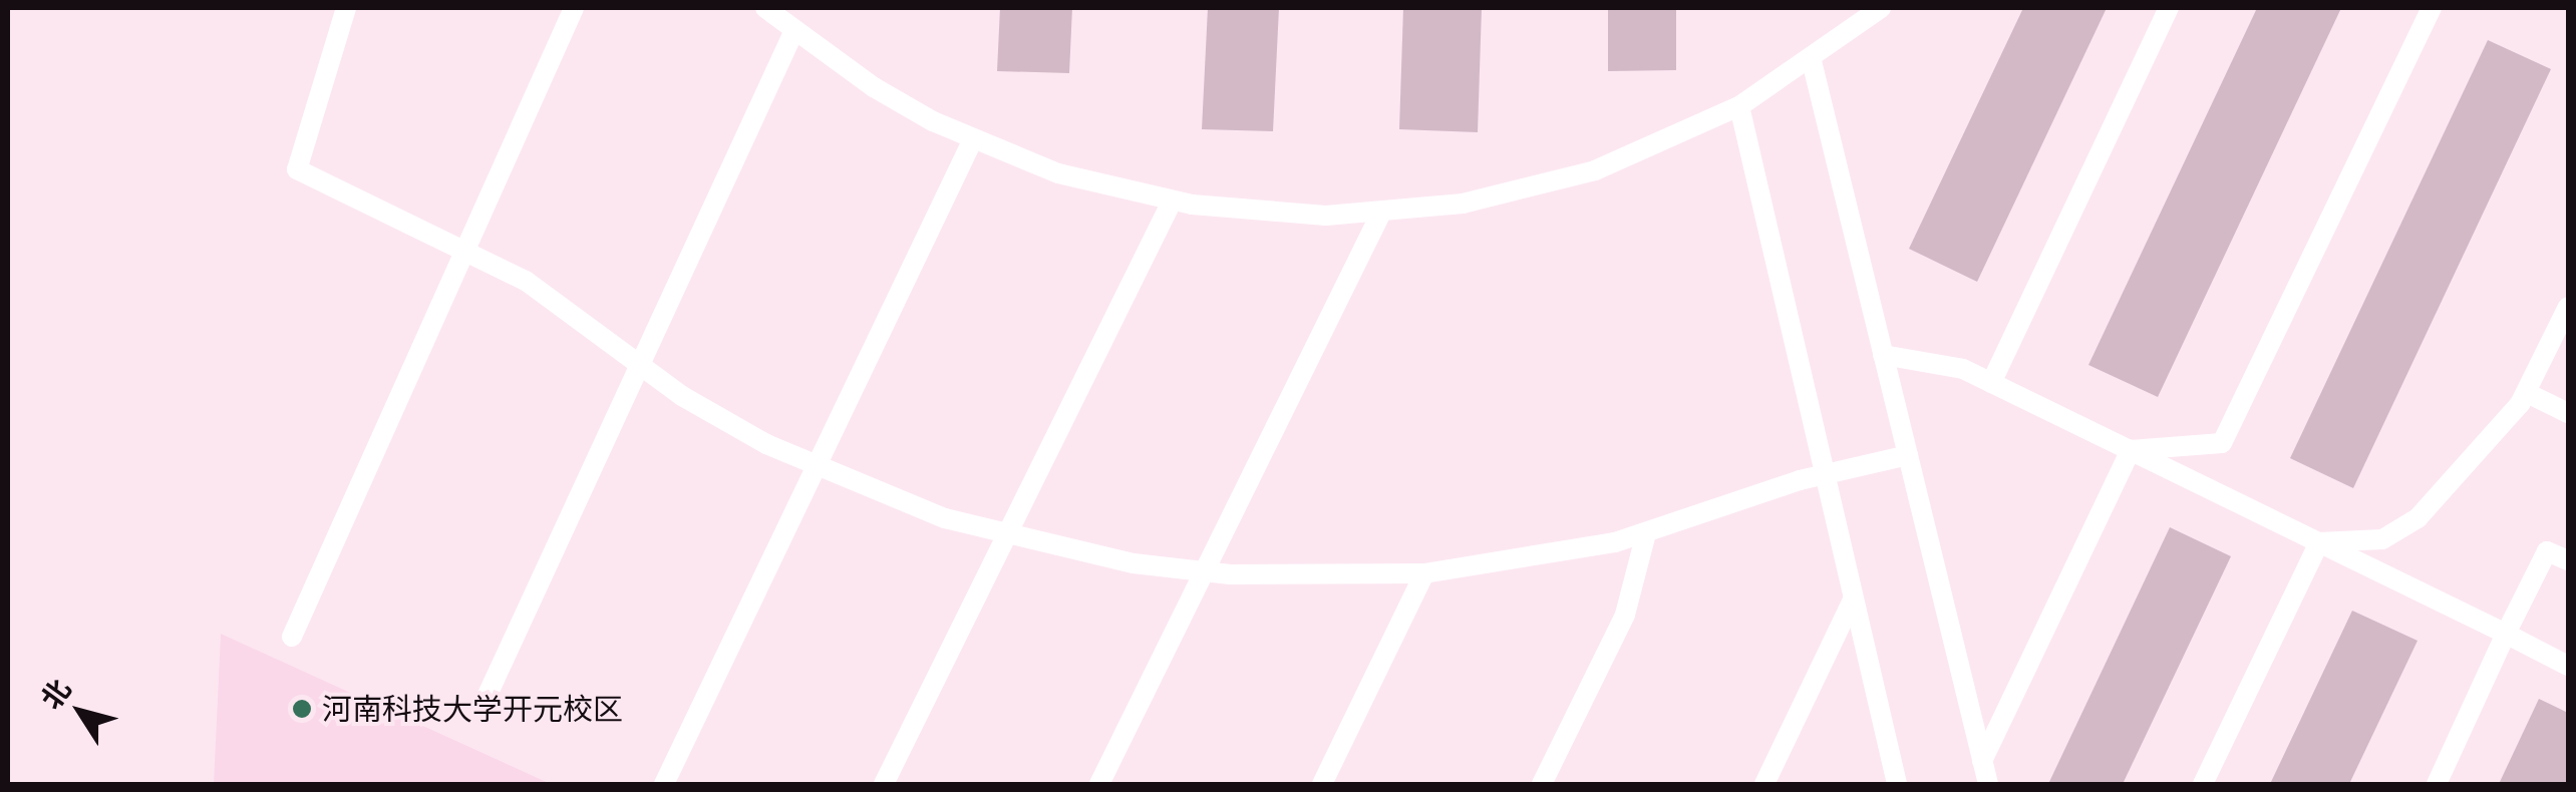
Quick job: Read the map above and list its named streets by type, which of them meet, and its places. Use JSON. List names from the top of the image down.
{
  "places": ["河南科技大学开元校区"],
  "north": "top left"
}
